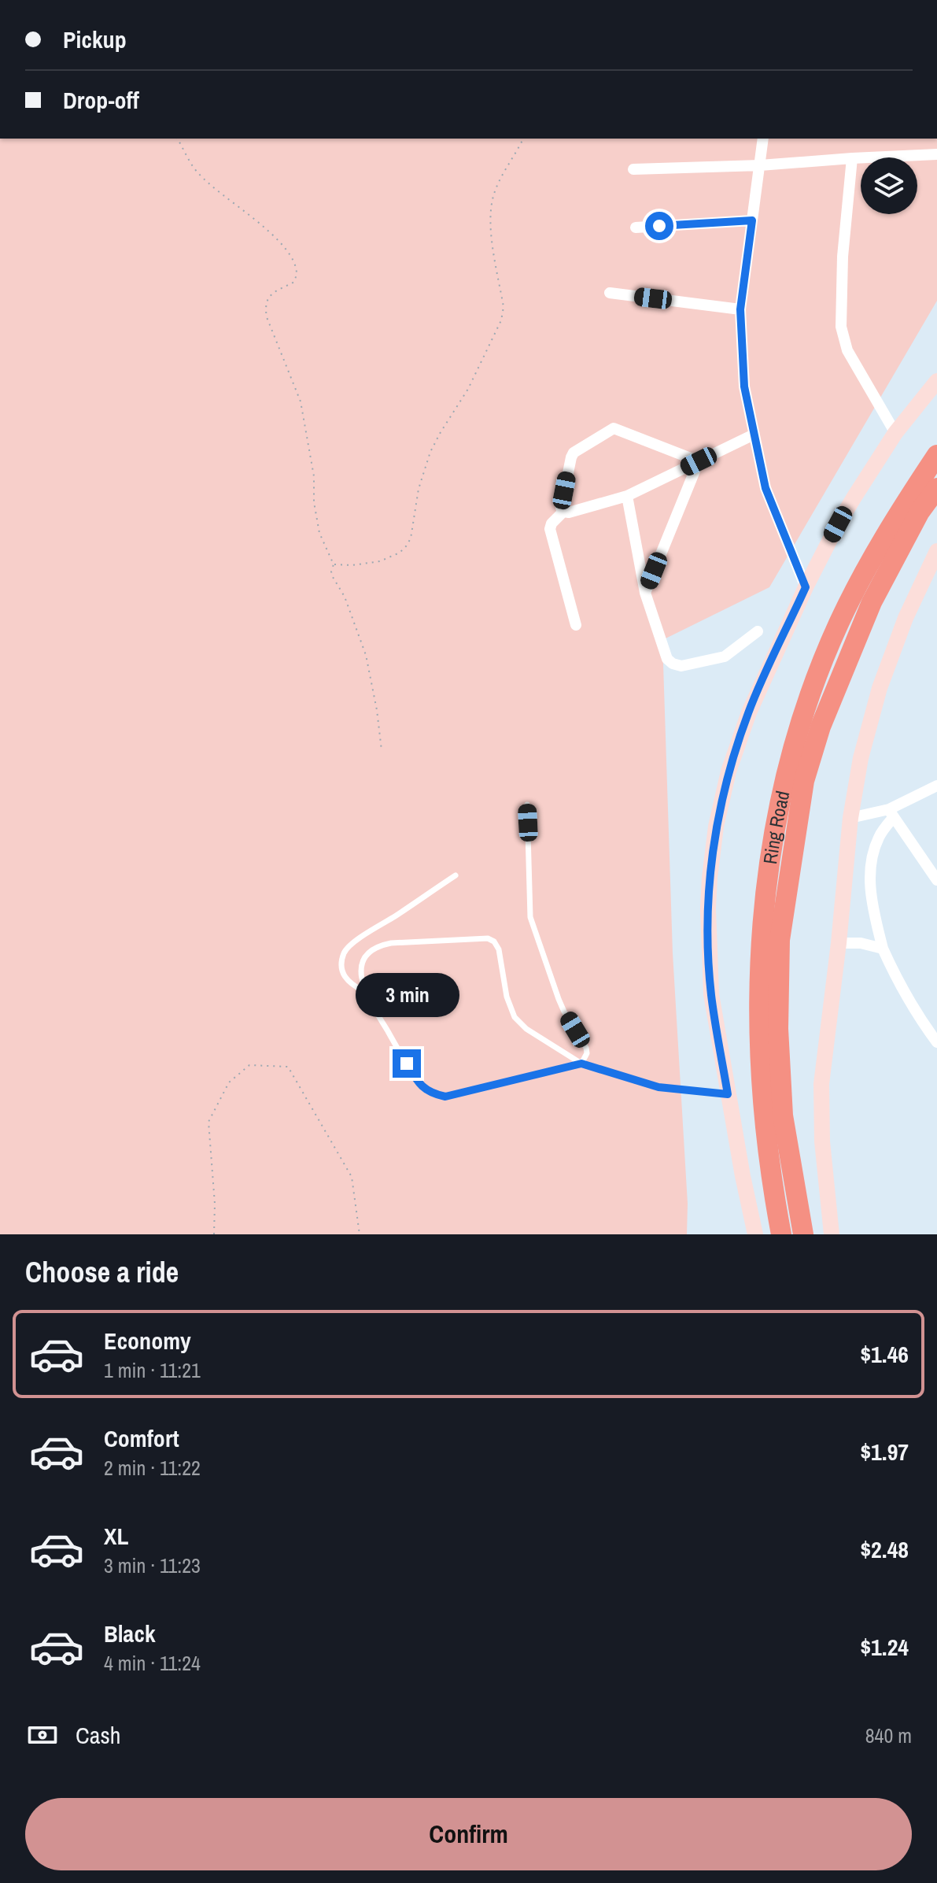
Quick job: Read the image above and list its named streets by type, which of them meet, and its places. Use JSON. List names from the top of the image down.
{
  "streets": {
    "highway": ["Ring Road"]
  },
  "page": {
    "banner": ["Pickup", "Drop-off"],
    "bubble": "3 min",
    "heading": "Choose a ride",
    "list": [
      {
        "name": "Economy",
        "note": "1 min · 11:21",
        "value": "$1.46"
      },
      {
        "name": "Comfort",
        "note": "2 min · 11:22",
        "value": "$1.97"
      },
      {
        "name": "XL",
        "note": "3 min · 11:23",
        "value": "$2.48"
      },
      {
        "name": "Black",
        "note": "4 min · 11:24",
        "value": "$1.24"
      }
    ],
    "pay": ["Cash", "840 m"],
    "buttons": "Confirm"
  }
}
